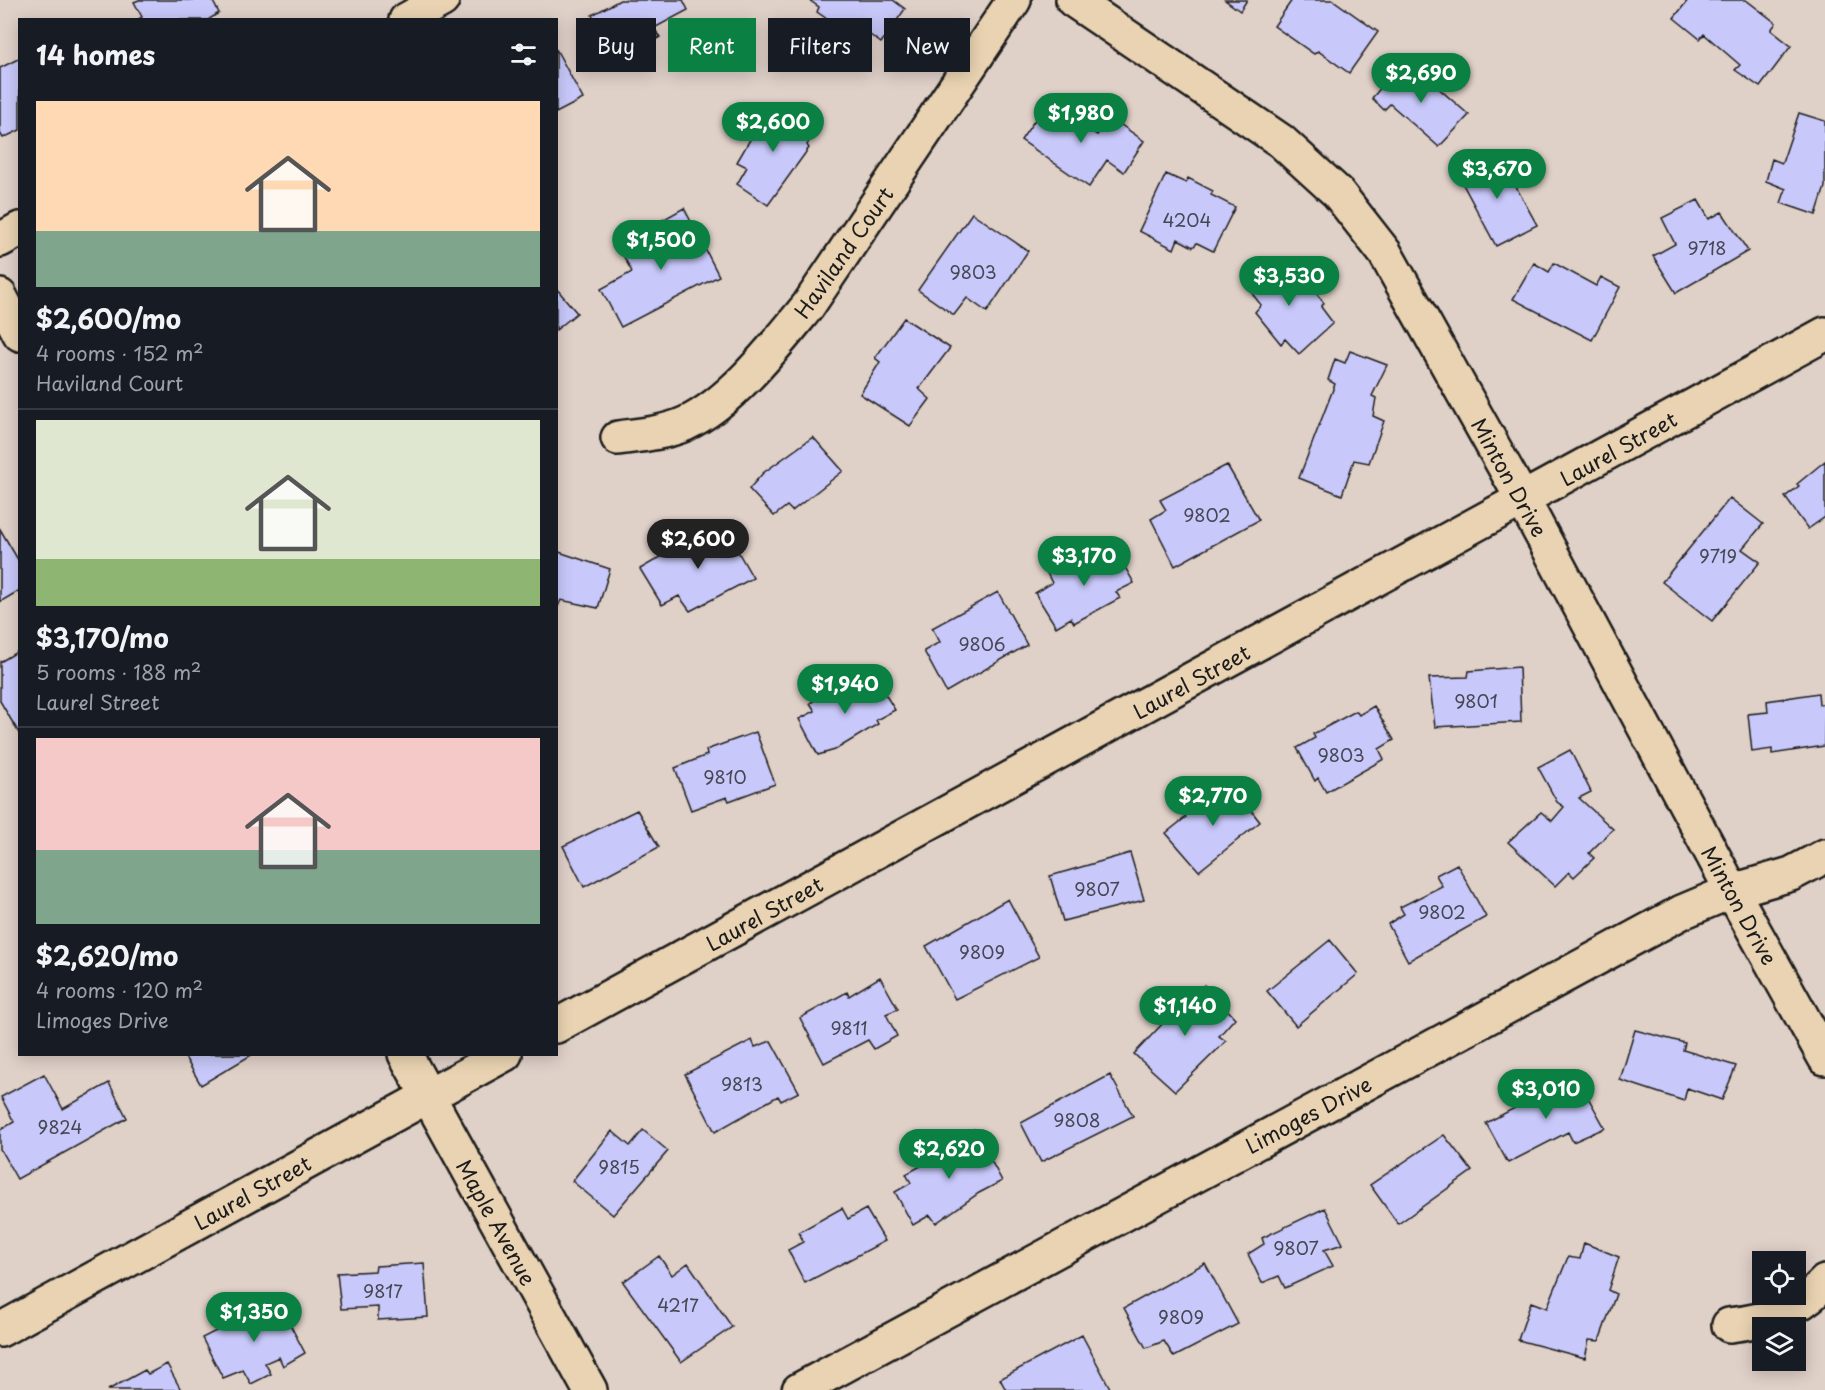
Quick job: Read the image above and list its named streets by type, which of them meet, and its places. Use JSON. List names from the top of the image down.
{
  "streets": {
    "street": [
      "Haviland Court",
      "Laurel Street",
      "Minton Drive",
      "Limoges Drive",
      "Maple Avenue"
    ]
  },
  "crossings": [
    ["Laurel Street", "Minton Drive"],
    ["Laurel Street", "Maple Avenue"],
    ["Minton Drive", "Limoges Drive"]
  ],
  "house_numbers": [
    "4204",
    "9718",
    "9803",
    "9802",
    "9719",
    "9806",
    "9801",
    "9803",
    "9810",
    "9807",
    "9802",
    "9809",
    "9811",
    "9813",
    "9808",
    "9824",
    "9815",
    "9807",
    "9817",
    "4217",
    "9809"
  ],
  "page": {
    "chip": [
      "Buy",
      "Rent",
      "Filters",
      "New"
    ],
    "heading": "14 homes",
    "price": [
      "$2,690",
      "$1,980",
      "$2,600",
      "$3,670",
      "$1,500",
      "$3,530",
      "$2,600",
      "$3,170",
      "$1,940",
      "$2,770",
      "$1,140",
      "$3,010",
      "$2,620",
      "$1,350"
    ],
    "list": [
      {
        "name": "$2,600/mo",
        "note": "4 rooms · 152 m² · Haviland Court"
      },
      {
        "name": "$3,170/mo",
        "note": "5 rooms · 188 m² · Laurel Street"
      },
      {
        "name": "$2,620/mo",
        "note": "4 rooms · 120 m² · Limoges Drive"
      }
    ]
  }
}
